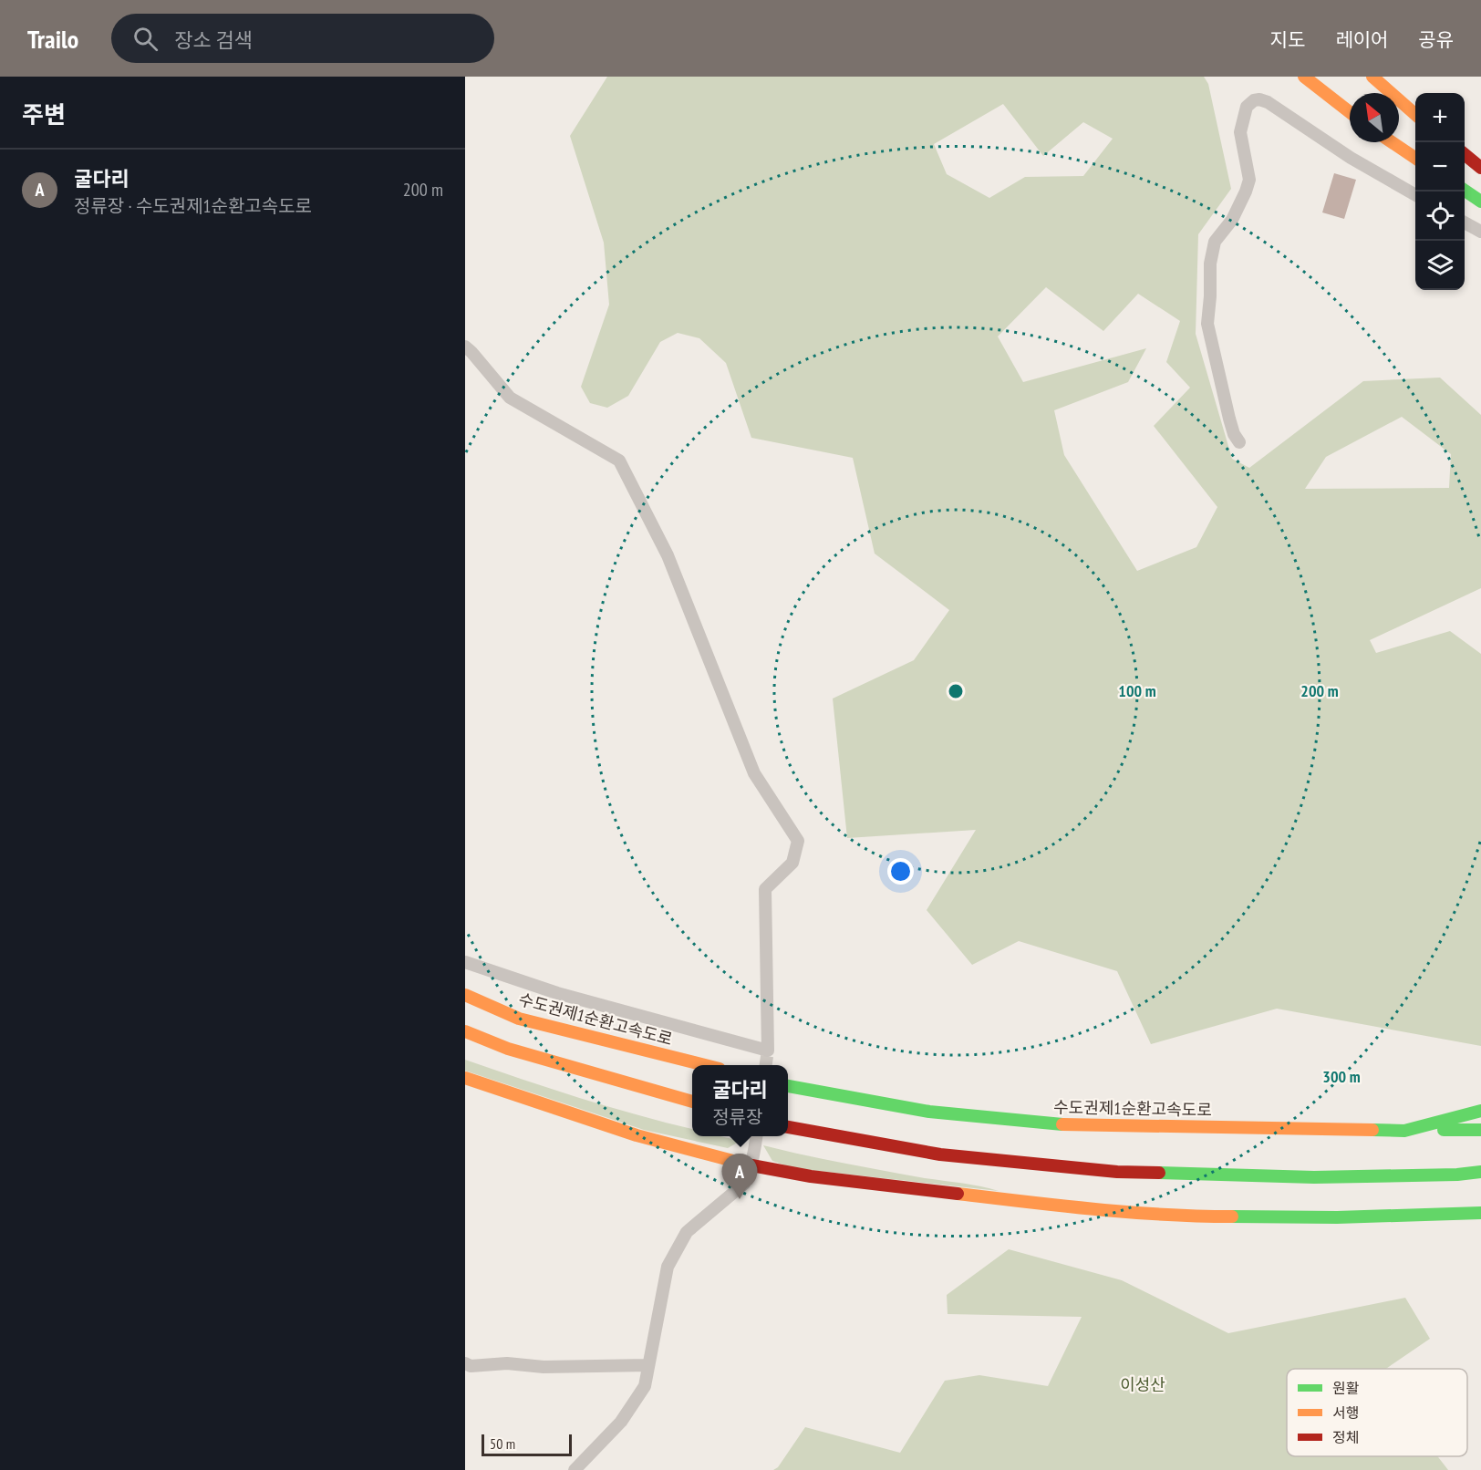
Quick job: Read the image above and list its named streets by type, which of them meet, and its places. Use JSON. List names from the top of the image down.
{
  "streets": {
    "main road": ["수도권제1순환고속도로"]
  },
  "parks": ["이성산"],
  "legend": ["원활", "서행", "정체"],
  "scale_bar": "50 m",
  "north": "top left",
  "page": {
    "header": "Trailo",
    "search": "장소 검색",
    "nav": ["지도", "레이어", "공유"],
    "heading": "주변",
    "map_buttons": ["+", "−"],
    "list": [
      {
        "mark": "A",
        "name": "굴다리",
        "note": "정류장 · 수도권제1순환고속도로",
        "value": "200 m"
      }
    ],
    "popup": ["굴다리", "정류장"],
    "pins": "A",
    "scale": "50 m"
  },
  "rings": ["100 m", "200 m", "300 m"]
}
